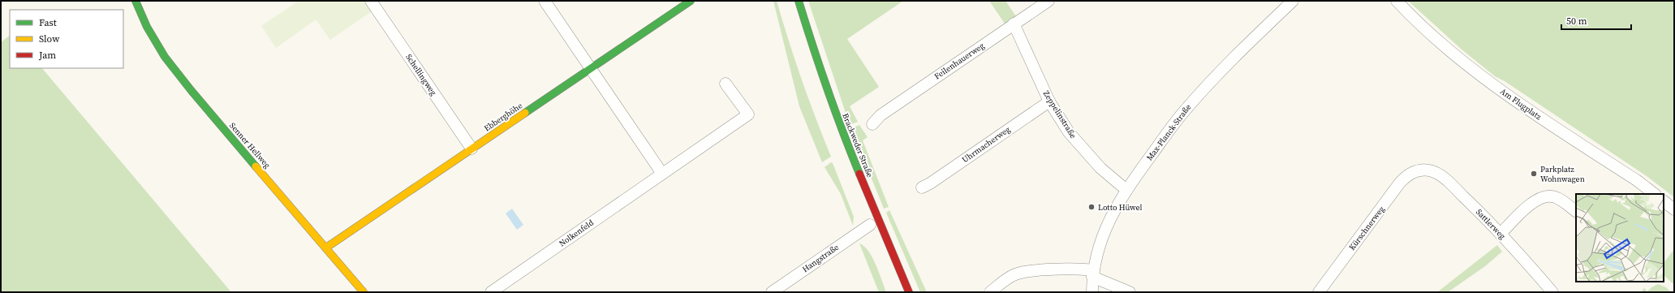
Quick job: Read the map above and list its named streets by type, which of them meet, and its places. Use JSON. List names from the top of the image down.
{
  "streets": {
    "street": [
      "Feilenhauerweg",
      "Schellingweg",
      "Am Flugplatz",
      "Zeppelinstraße",
      "Ebberghöhe",
      "Max-Planck-Straße",
      "Uhrmacherweg",
      "Senner Hellweg",
      "Brackweder Straße",
      "Sattlerweg",
      "Kürschnerweg",
      "Nolkenfeld",
      "Hangstraße"
    ]
  },
  "crossings": [
    ["Feilenhauerweg", "Zeppelinstraße"],
    ["Schellingweg", "Ebberghöhe"],
    ["Zeppelinstraße", "Max-Planck-Straße"],
    ["Zeppelinstraße", "Uhrmacherweg"],
    ["Ebberghöhe", "Senner Hellweg"],
    ["Sattlerweg", "Kürschnerweg"]
  ],
  "places": ["Parkplatz Wohnwagen", "Lotto Hüwel"],
  "legend": ["Fast", "Slow", "Jam"],
  "scale_bar": "50 m"
}
